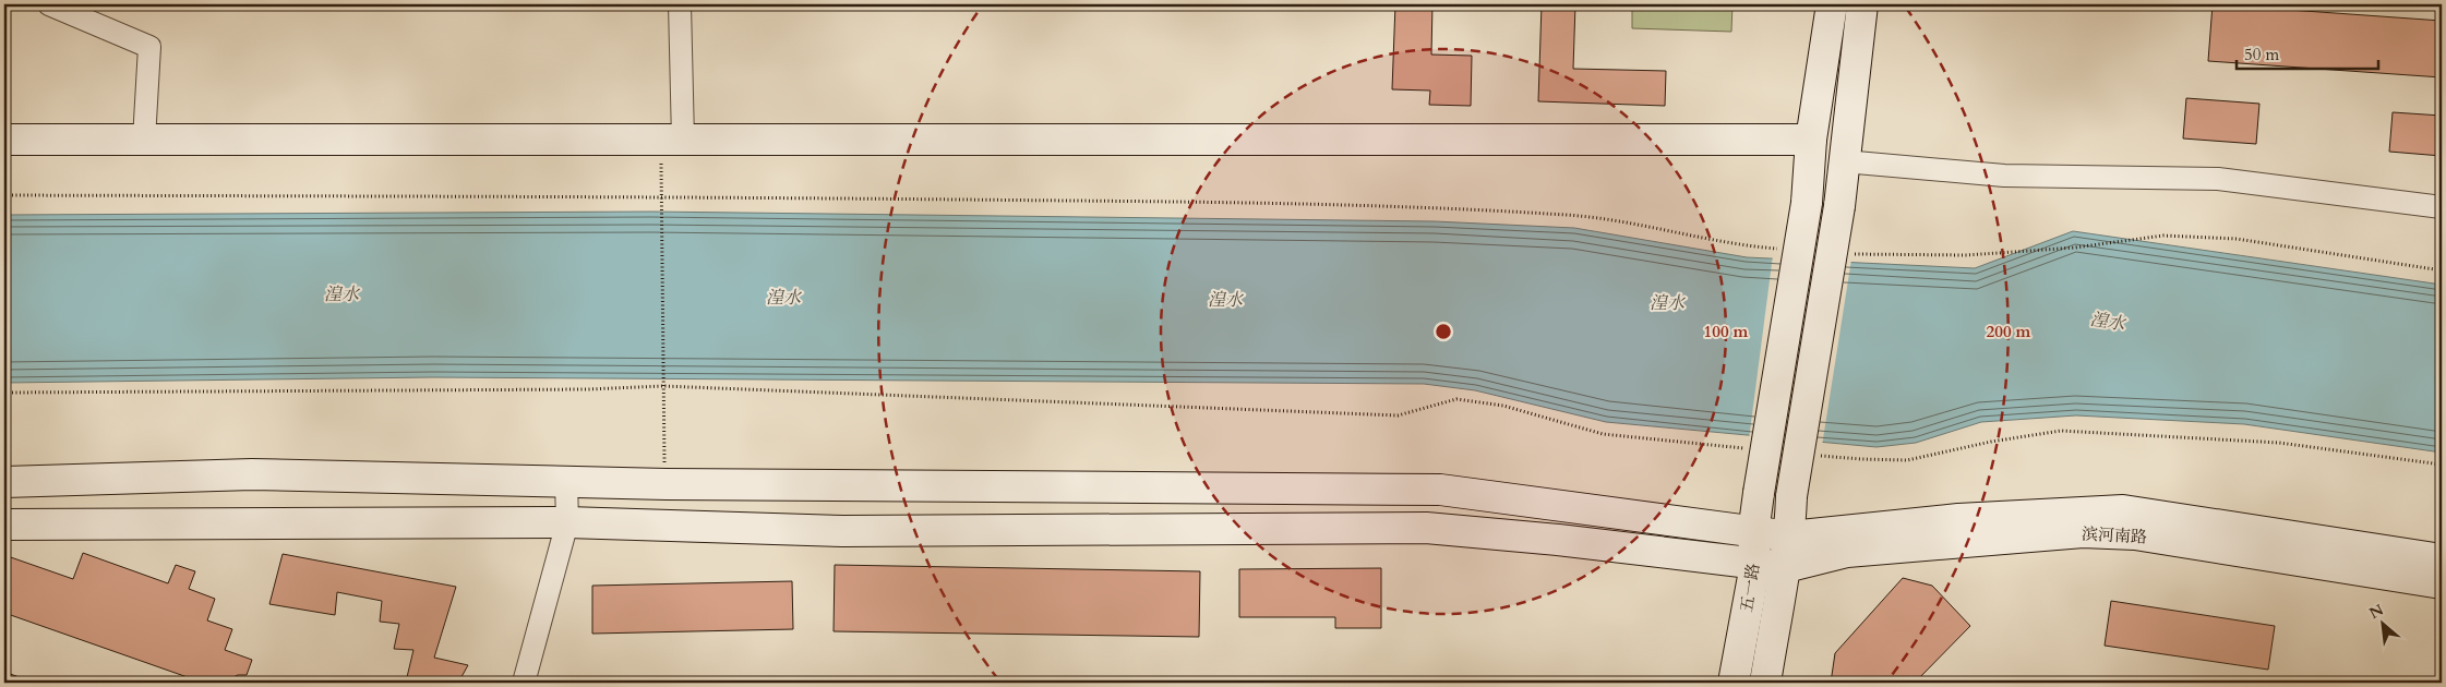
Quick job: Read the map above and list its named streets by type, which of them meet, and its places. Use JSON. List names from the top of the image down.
{
  "streets": {
    "main road": ["滨河南路", "五一路"]
  },
  "crossings": [
    ["滨河南路", "五一路"]
  ],
  "water": ["湟水"],
  "scale_bar": "50 m",
  "north": "top left",
  "rings": ["100 m", "200 m"]
}
